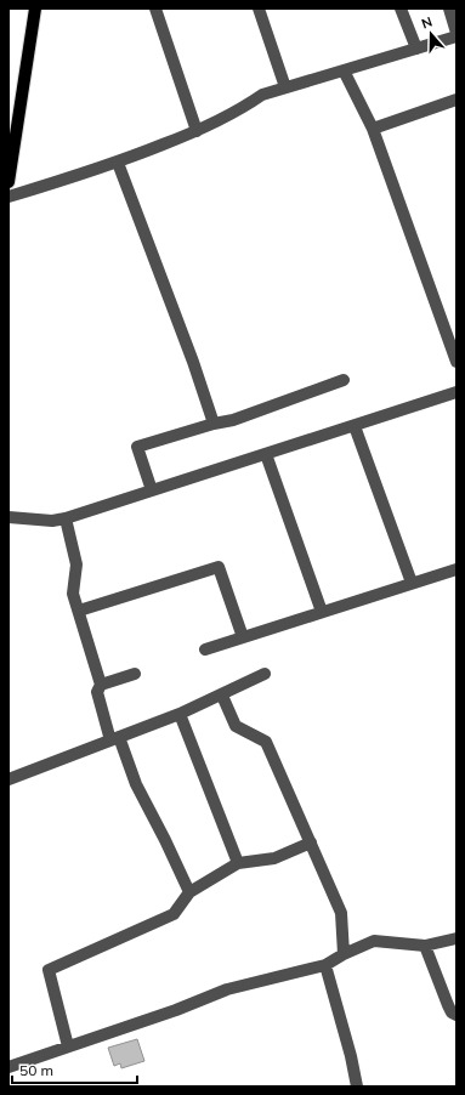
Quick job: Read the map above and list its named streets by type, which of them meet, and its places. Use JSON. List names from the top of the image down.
{
  "scale_bar": "50 m",
  "north": "top"
}
